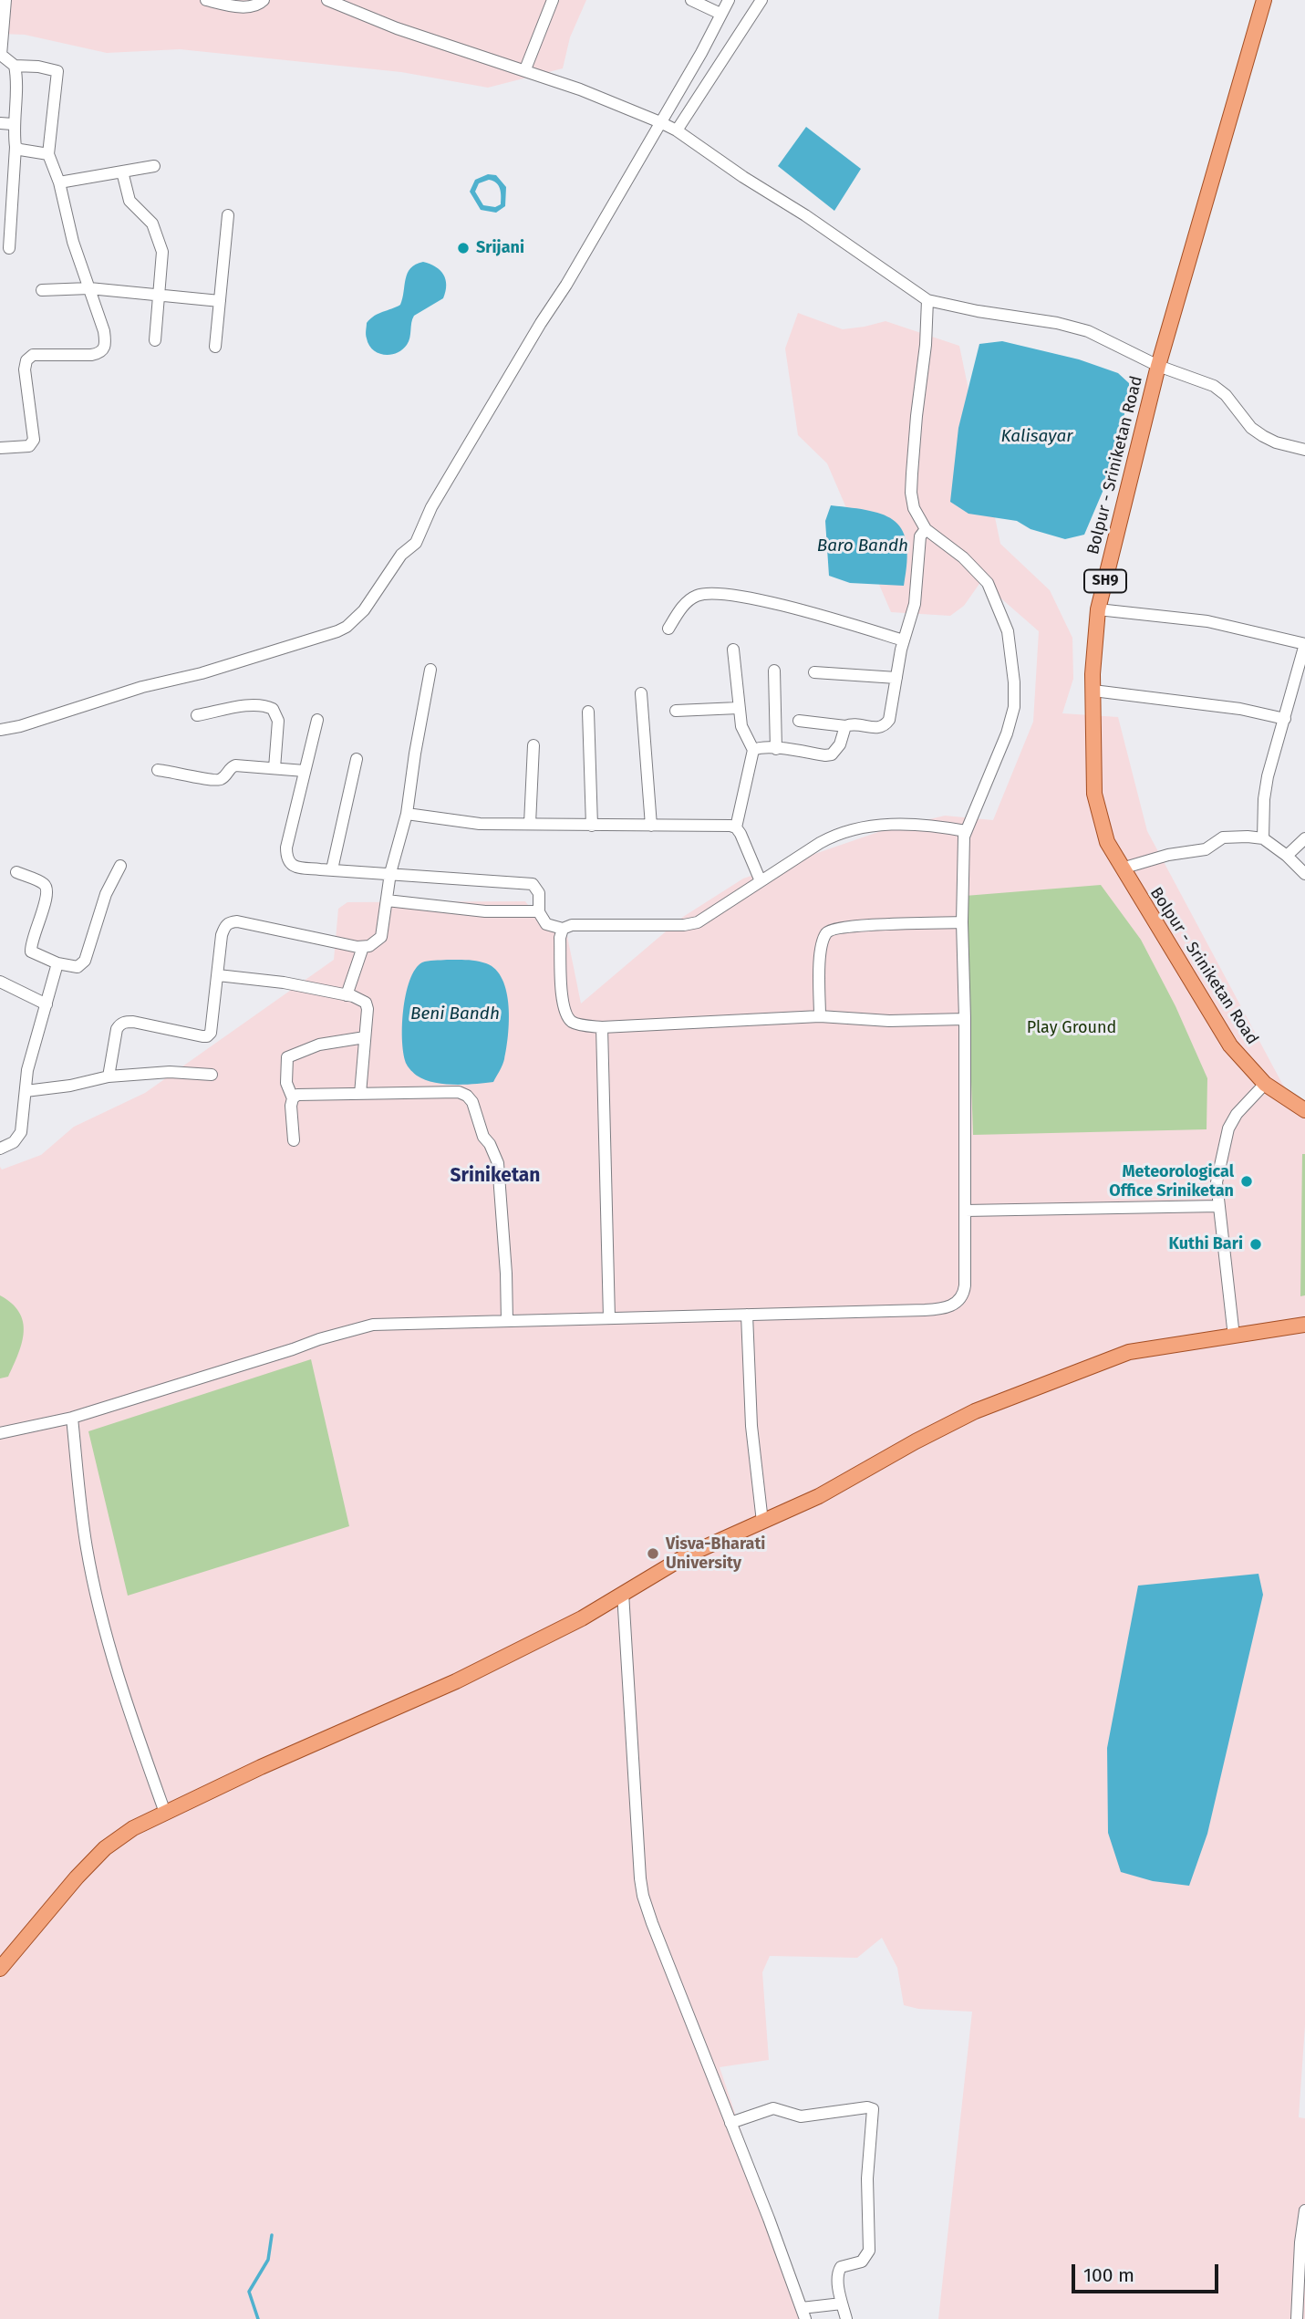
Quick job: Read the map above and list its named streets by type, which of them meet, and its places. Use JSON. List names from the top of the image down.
{
  "streets": {
    "main road": ["Bolpur - Sriniketan Road", "SH9"]
  },
  "districts": ["Sriniketan"],
  "water": ["Kalisayar", "Baro Bandh", "Beni Bandh"],
  "parks": ["Play Ground"],
  "places": [
    "Srijani",
    "Meteorological Office Sriniketan",
    "Kuthi Bari",
    "Visva-Bharati University"
  ],
  "scale_bar": "100 m"
}
